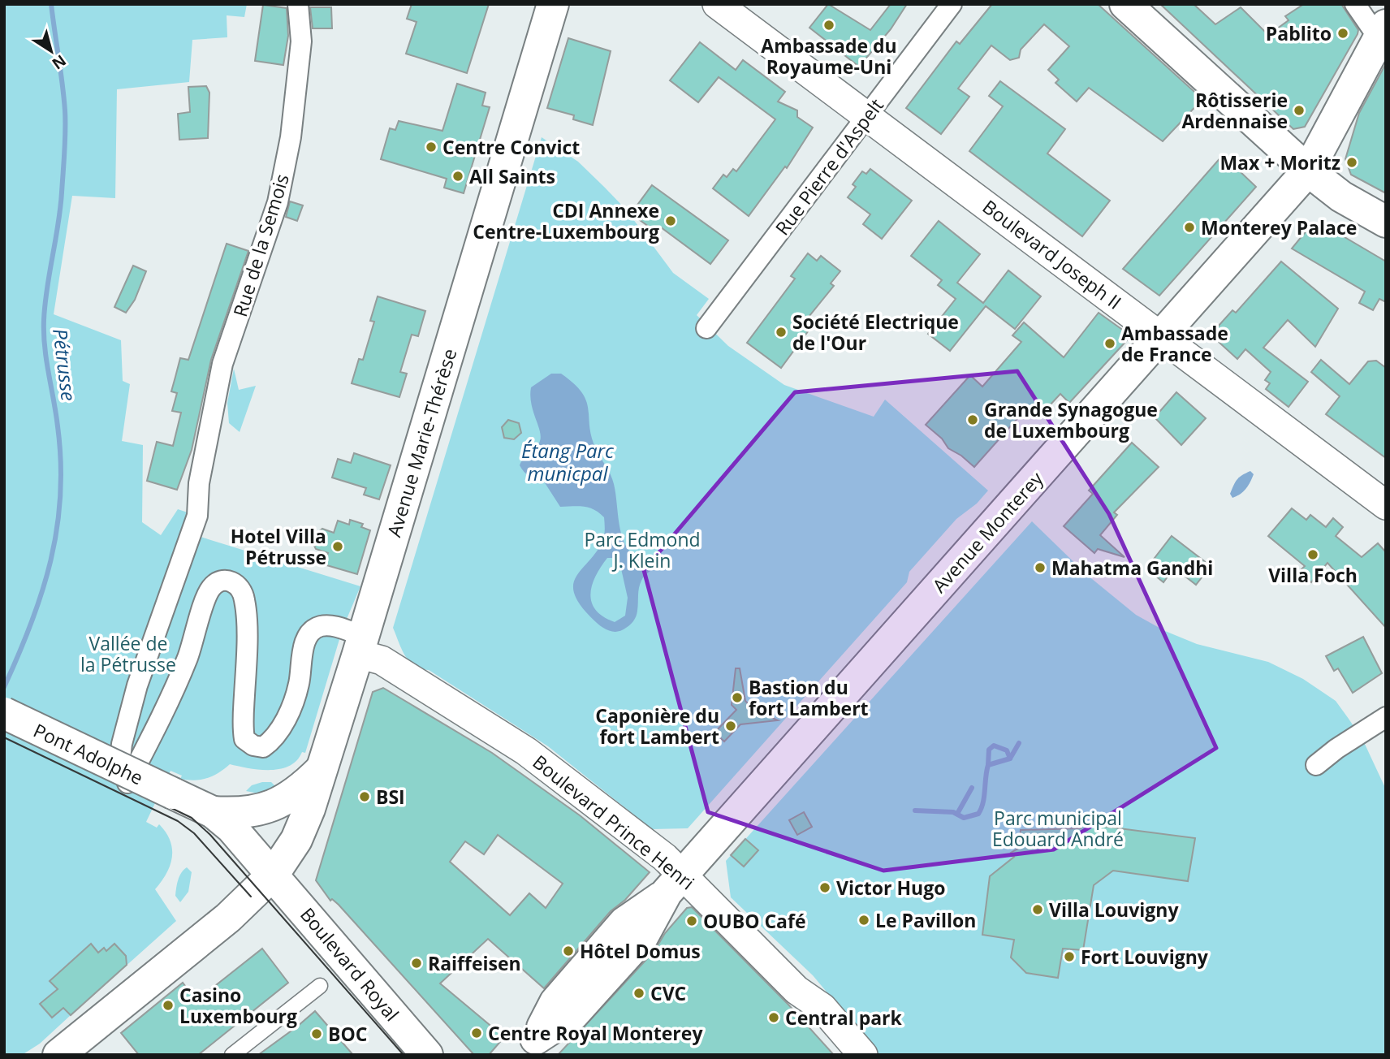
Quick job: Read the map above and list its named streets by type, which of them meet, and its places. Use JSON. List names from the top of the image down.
{
  "streets": {
    "main road": [
      "Boulevard Joseph II",
      "Avenue Marie-Thérèse",
      "Avenue Monterey",
      "Pont Adolphe",
      "Boulevard Prince Henri",
      "Boulevard Royal"
    ],
    "street": ["Rue Pierre d'Aspelt", "Rue de la Semois"]
  },
  "crossings": [
    ["Rue Pierre d'Aspelt", "Boulevard Joseph II"],
    ["Rue de la Semois", "Avenue Marie-Thérèse"],
    ["Rue de la Semois", "Boulevard Prince Henri"],
    ["Boulevard Joseph II", "Avenue Monterey"],
    ["Avenue Marie-Thérèse", "Boulevard Prince Henri"],
    ["Avenue Marie-Thérèse", "Boulevard Royal"],
    ["Avenue Monterey", "Boulevard Prince Henri"],
    ["Pont Adolphe", "Boulevard Royal"]
  ],
  "water": ["Pétrusse", "Étang Parc municpal"],
  "parks": ["Parc Edmond J. Klein", "Vallée de la Pétrusse", "Parc municipal Edouard André"],
  "places": [
    "Ambassade du Royaume-Uni",
    "Pablito",
    "Rôtisserie Ardennaise",
    "Centre Convict",
    "Max + Moritz",
    "All Saints",
    "CDI Annexe Centre-Luxembourg",
    "Monterey Palace",
    "Société Electrique de l'Our",
    "Ambassade de France",
    "Grande Synagogue de Luxembourg",
    "Hotel Villa Pétrusse",
    "Villa Foch",
    "Mahatma Gandhi",
    "Bastion du fort Lambert",
    "Caponière du fort Lambert",
    "BSI",
    "Victor Hugo",
    "Villa Louvigny",
    "Le Pavillon",
    "OUBO Café",
    "Hôtel Domus",
    "Fort Louvigny",
    "Raiffeisen",
    "CVC",
    "Casino Luxembourg",
    "Central park",
    "Centre Royal Monterey",
    "BOC"
  ],
  "north": "bottom right"
}
